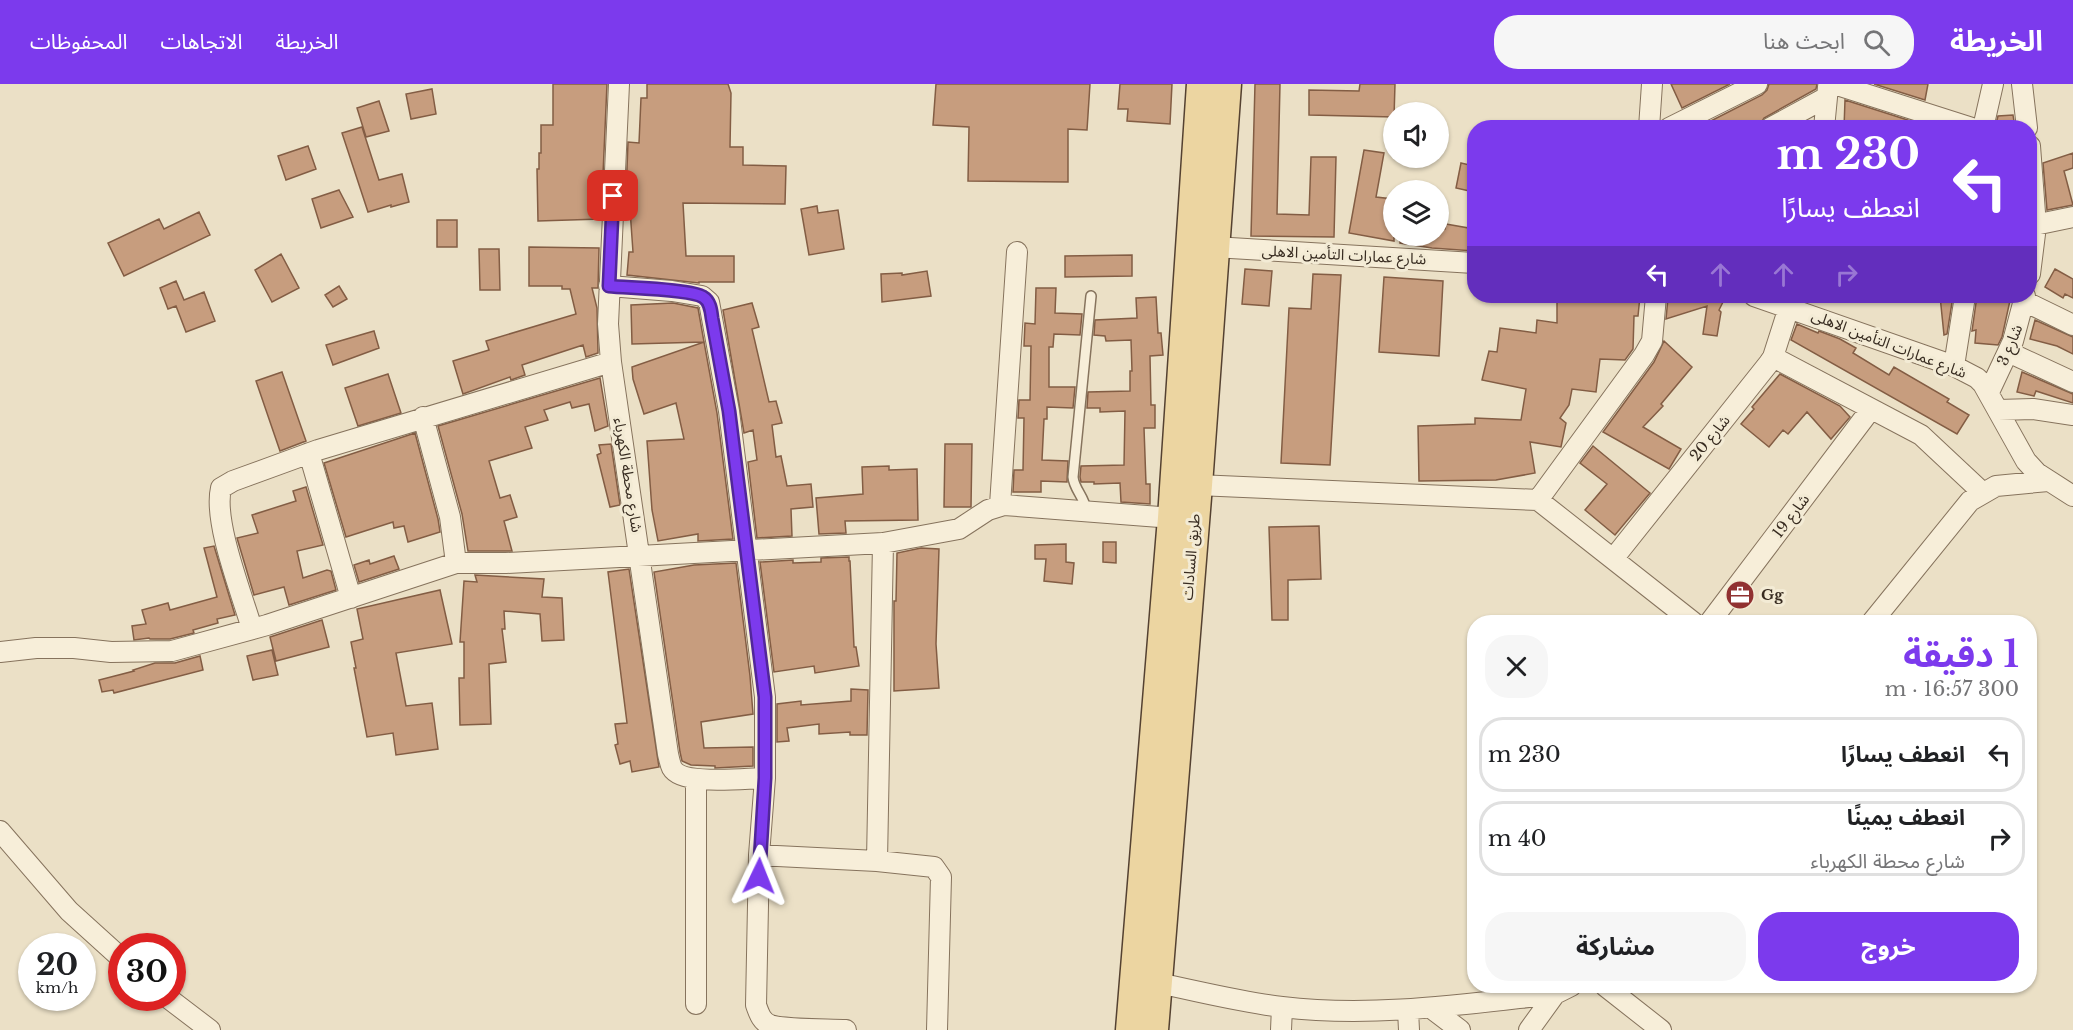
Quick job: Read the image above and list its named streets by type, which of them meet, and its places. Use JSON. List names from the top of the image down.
{
  "streets": {
    "main road": ["طريق السادات"],
    "street": [
      "شارع عمارات التأمين الاهلى",
      "شارع 3",
      "شارع 20",
      "شارع محطة الكهرباء",
      "شارع 19"
    ]
  },
  "crossings": [
    ["شارع عمارات التأمين الاهلى", "شارع 3"],
    ["شارع عمارات التأمين الاهلى", "شارع 20"],
    ["شارع عمارات التأمين الاهلى", "طريق السادات"]
  ],
  "places": {
    "office": ["Gg"]
  },
  "page": {
    "header": "الخريطة",
    "search": "ابحث هنا",
    "nav": ["الخريطة", "الاتجاهات", "المحفوظات"],
    "turn": ["230 m", "انعطف يسارًا"],
    "heading": ["1 دقيقة", "300 m · 16:57"],
    "list": [
      {
        "name": "انعطف يسارًا",
        "value": "230 m"
      },
      {
        "name": "انعطف يمينًا",
        "note": "شارع محطة الكهرباء",
        "value": "40 m"
      }
    ],
    "buttons": ["خروج", "مشاركة"],
    "speed": "20 km/h",
    "limit": "30"
  }
}
